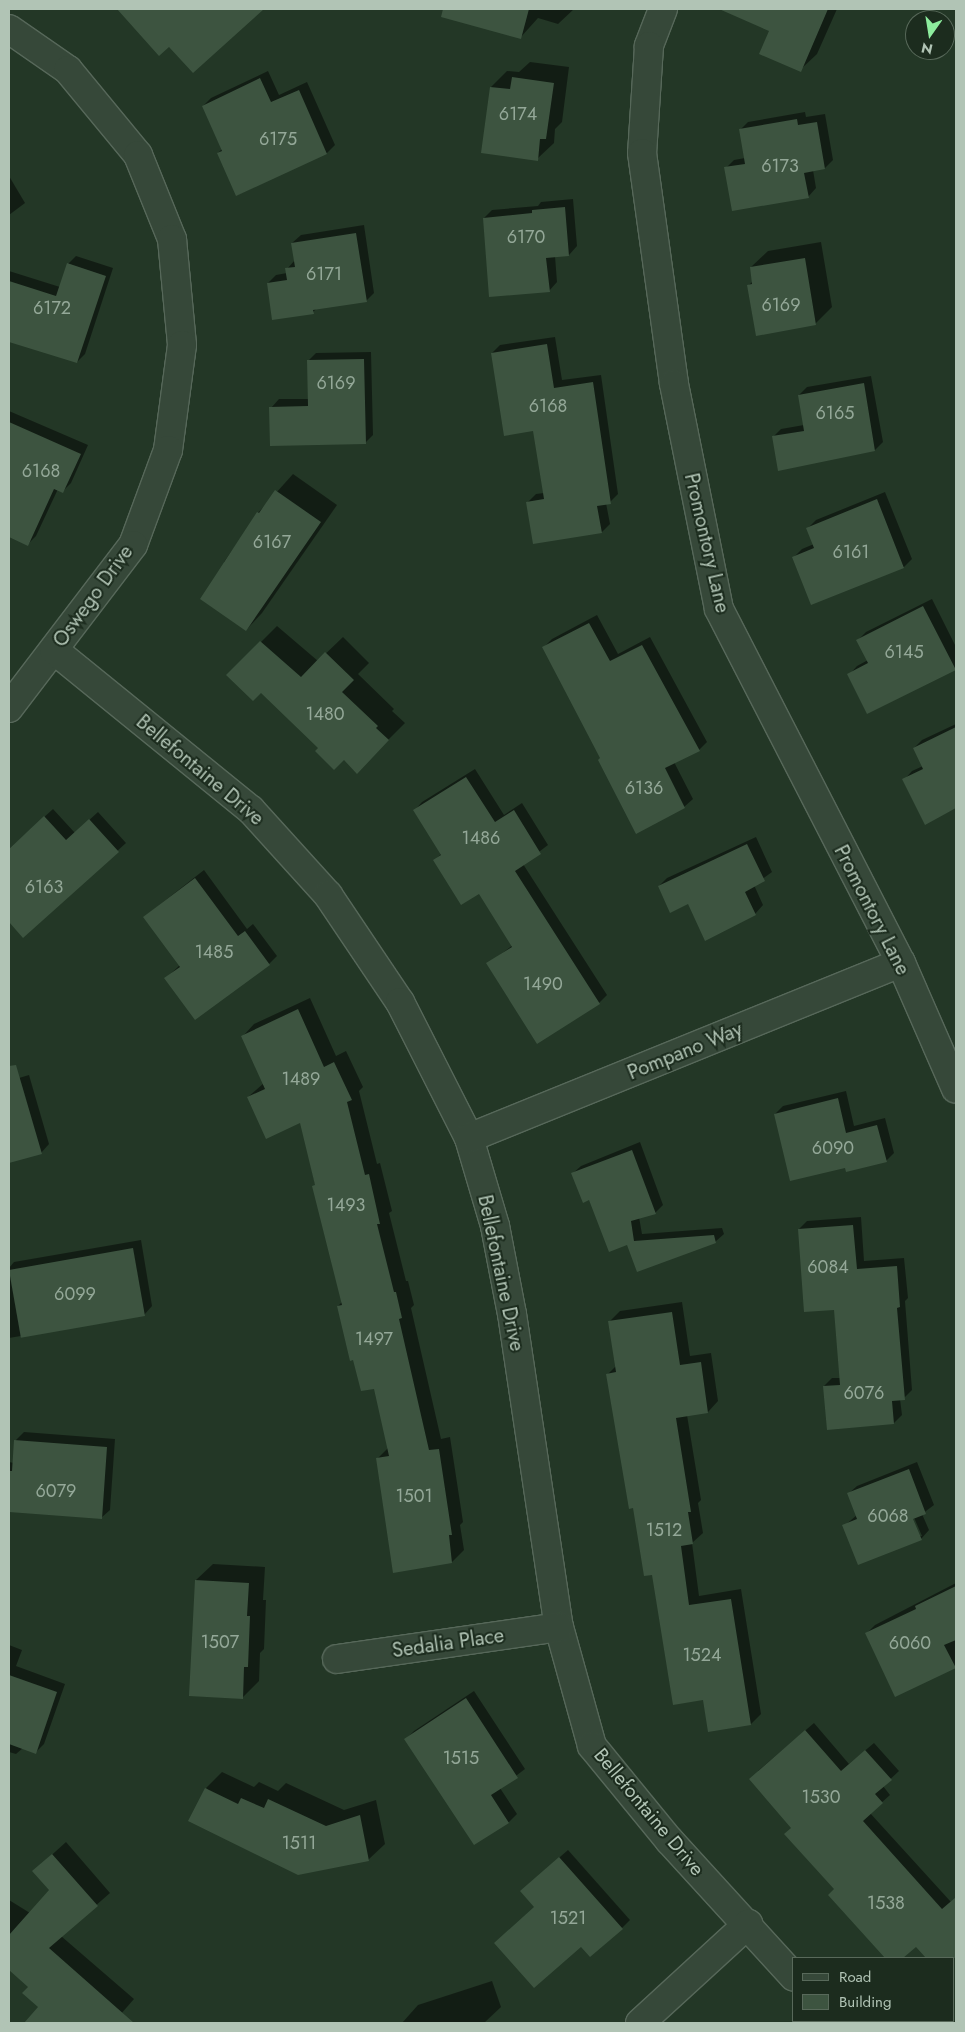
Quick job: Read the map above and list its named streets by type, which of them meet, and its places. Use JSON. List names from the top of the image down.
{
  "streets": {
    "street": [
      "Promontory Lane",
      "Oswego Drive",
      "Bellefontaine Drive",
      "Pompano Way",
      "Sedalia Place"
    ]
  },
  "crossings": [
    ["Promontory Lane", "Pompano Way"],
    ["Oswego Drive", "Bellefontaine Drive"],
    ["Bellefontaine Drive", "Pompano Way"],
    ["Bellefontaine Drive", "Sedalia Place"]
  ],
  "house_numbers": [
    "6174",
    "6175",
    "6173",
    "6170",
    "6171",
    "6169",
    "6172",
    "6169",
    "6168",
    "6165",
    "6168",
    "6167",
    "6161",
    "6145",
    "1480",
    "6136",
    "1486",
    "6163",
    "1485",
    "1490",
    "1489",
    "6090",
    "1493",
    "6084",
    "6099",
    "1497",
    "6076",
    "6079",
    "1501",
    "6068",
    "1512",
    "1507",
    "6060",
    "1524",
    "1515",
    "1530",
    "1511",
    "1538",
    "1521"
  ],
  "legend": ["Road", "Building"],
  "north": "bottom"
}
